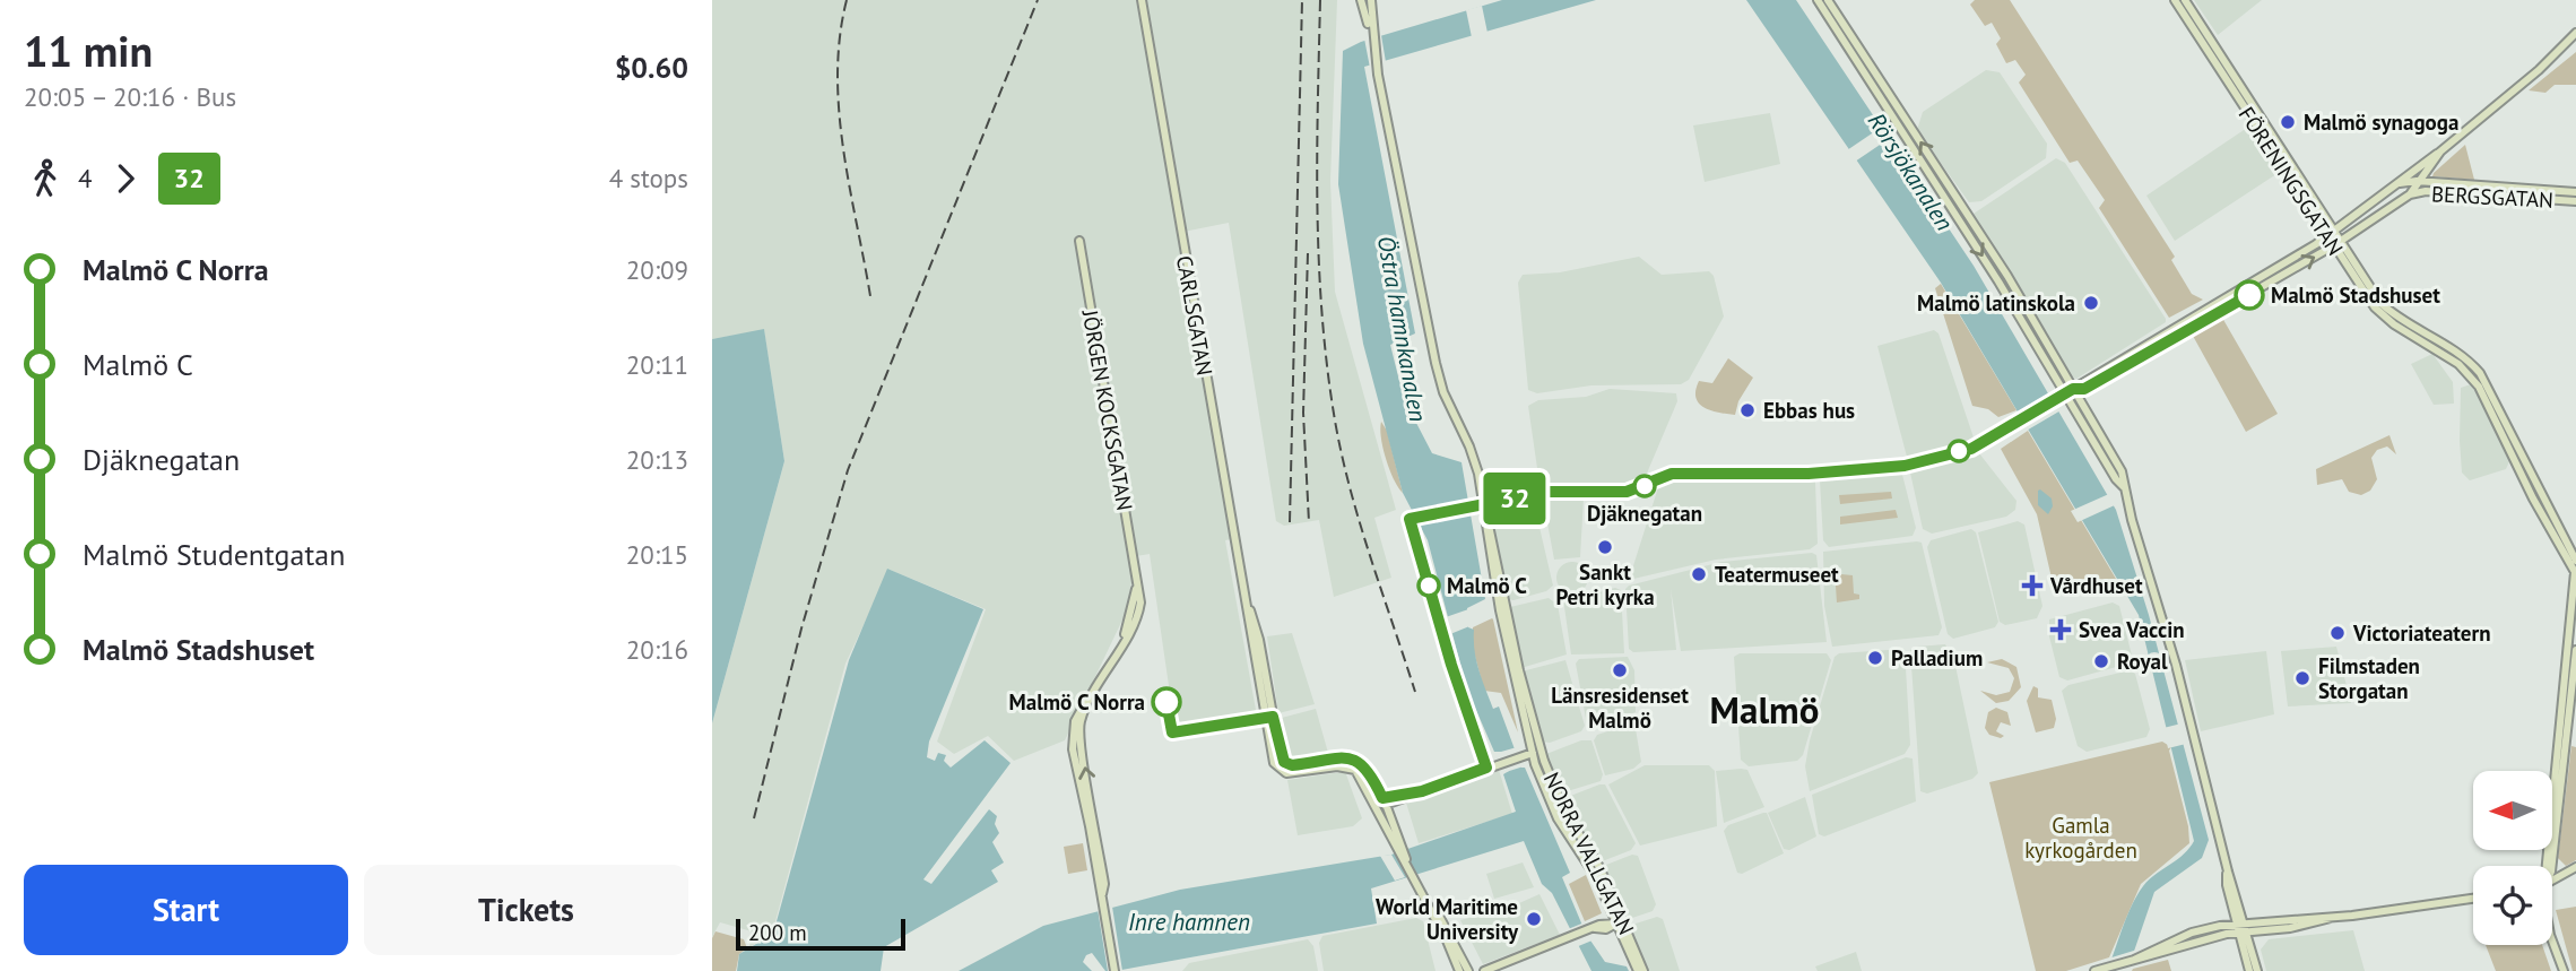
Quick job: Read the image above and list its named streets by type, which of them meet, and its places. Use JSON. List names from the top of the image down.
{
  "streets": {
    "street": [
      "FÖRENINGSGATAN",
      "BERGSGATAN",
      "CARLSGATAN",
      "JÖRGEN KOCKSGATAN",
      "NORRA VALLGATAN"
    ]
  },
  "districts": ["Malmö"],
  "water": ["Rörsjökanalen", "Östra hamnkanalen", "Inre hamnen"],
  "parks": ["Gamla kyrkogården"],
  "places": {
    "other": [
      "Malmö synagoga",
      "Malmö Stadshuset",
      "Malmö latinskola",
      "Ebbas hus",
      "Djäknegatan",
      "Sankt Petri kyrka",
      "Teatermuseet",
      "Malmö C",
      "Victoriateatern",
      "Palladium",
      "Royal",
      "Länsresidenset Malmö",
      "Filmstaden Storgatan",
      "Malmö C Norra",
      "World Maritime University"
    ],
    "health": ["Vårdhuset", "Svea Vaccin"]
  },
  "lines": ["bus line 32"],
  "scale_bar": "200 m",
  "north": "left",
  "page": {
    "heading": ["11 min", "20:05 – 20:16 · Bus", "$0.60"],
    "on_map": "32",
    "legs": ["4", "32", "4 stops"],
    "list": [
      {
        "name": "Malmö C Norra",
        "value": "20:09"
      },
      {
        "name": "Malmö C",
        "value": "20:11"
      },
      {
        "name": "Djäknegatan",
        "value": "20:13"
      },
      {
        "name": "Malmö Studentgatan",
        "value": "20:15"
      },
      {
        "name": "Malmö Stadshuset",
        "value": "20:16"
      }
    ],
    "buttons": ["Start", "Tickets"],
    "scale": "200 m"
  }
}
